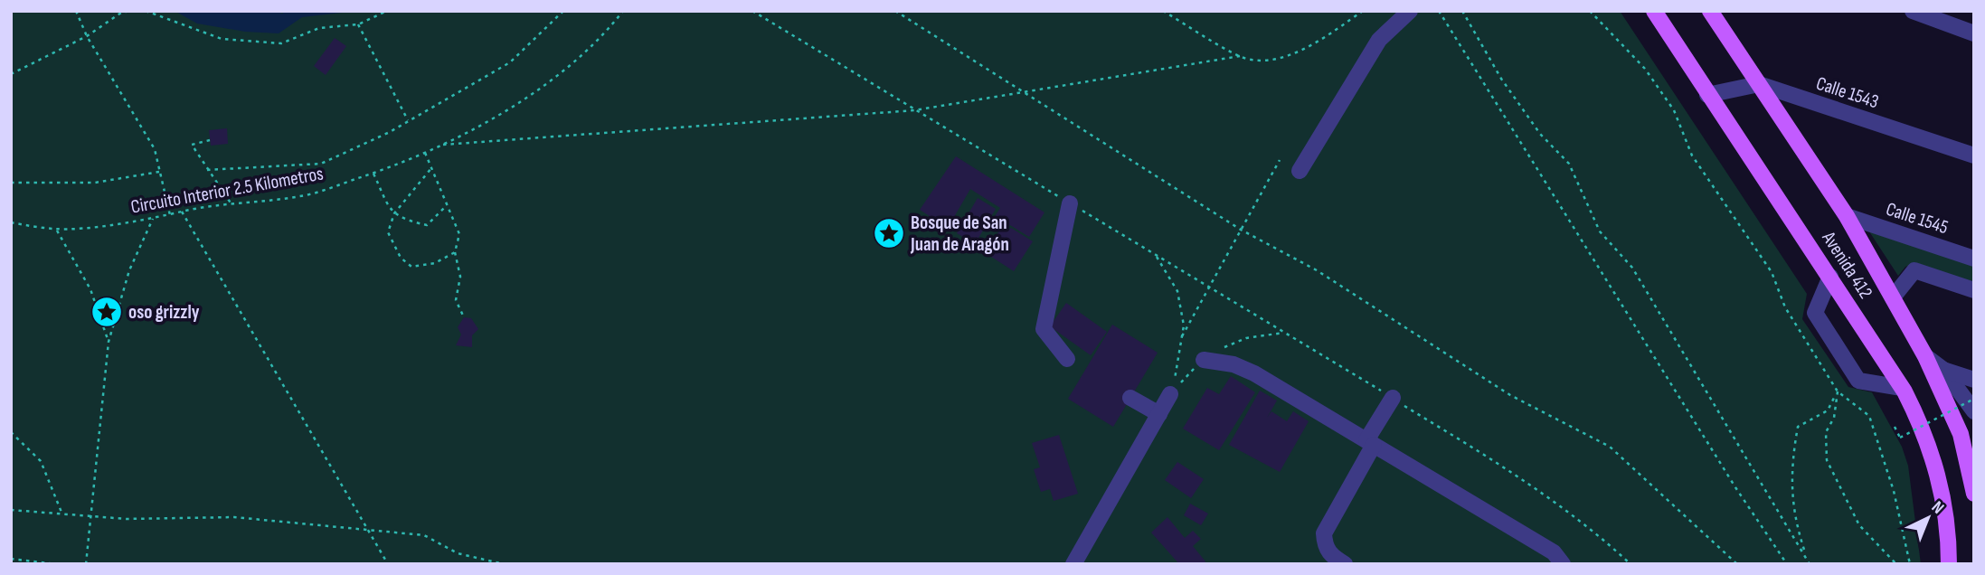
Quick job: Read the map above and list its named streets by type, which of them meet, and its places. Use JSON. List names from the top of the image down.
{
  "streets": {
    "main road": ["Avenida 412"],
    "street": ["Calle 1543", "Calle 1545"],
    "path": ["Circuito Interior 2.5 Kilometros"]
  },
  "crossings": [
    ["Calle 1543", "Avenida 412"],
    ["Calle 1545", "Avenida 412"]
  ],
  "places": {
    "place": ["Bosque de San Juan de Aragón", "oso grizzly"]
  },
  "north": "top right"
}
